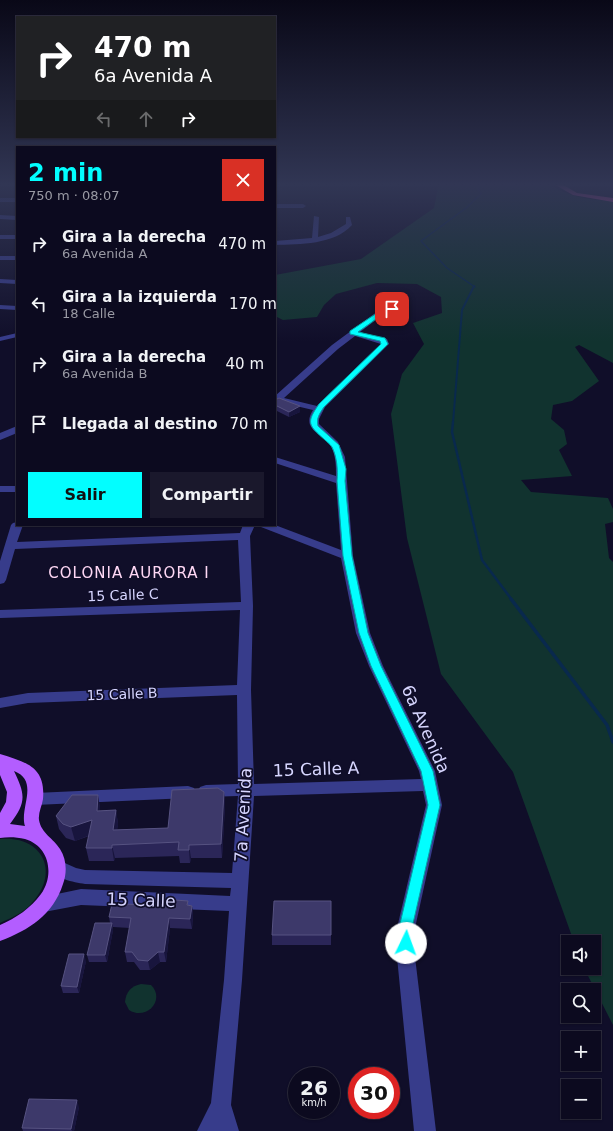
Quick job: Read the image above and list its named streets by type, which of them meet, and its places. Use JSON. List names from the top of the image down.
{
  "streets": {
    "street": [
      "15 Calle C",
      "15 Calle B",
      "6a Avenida",
      "15 Calle A",
      "7a Avenida",
      "15 Calle"
    ]
  },
  "crossings": [
    ["15 Calle C", "7a Avenida"],
    ["15 Calle B", "7a Avenida"],
    ["6a Avenida", "15 Calle A"],
    ["15 Calle A", "7a Avenida"],
    ["7a Avenida", "15 Calle"]
  ],
  "districts": ["COLONIA AURORA I"],
  "page": {
    "turn": ["470 m", "6a Avenida A"],
    "heading": ["2 min", "750 m · 08:07"],
    "list": [
      {
        "name": "Gira a la derecha",
        "note": "6a Avenida A",
        "value": "470 m"
      },
      {
        "name": "Gira a la izquierda",
        "note": "18 Calle",
        "value": "170 m"
      },
      {
        "name": "Gira a la derecha",
        "note": "6a Avenida B",
        "value": "40 m"
      },
      {
        "name": "Llegada al destino",
        "value": "70 m"
      }
    ],
    "buttons": ["Salir", "Compartir"],
    "map_buttons": ["+", "−"],
    "speed": "26 km/h",
    "limit": "30"
  }
}
